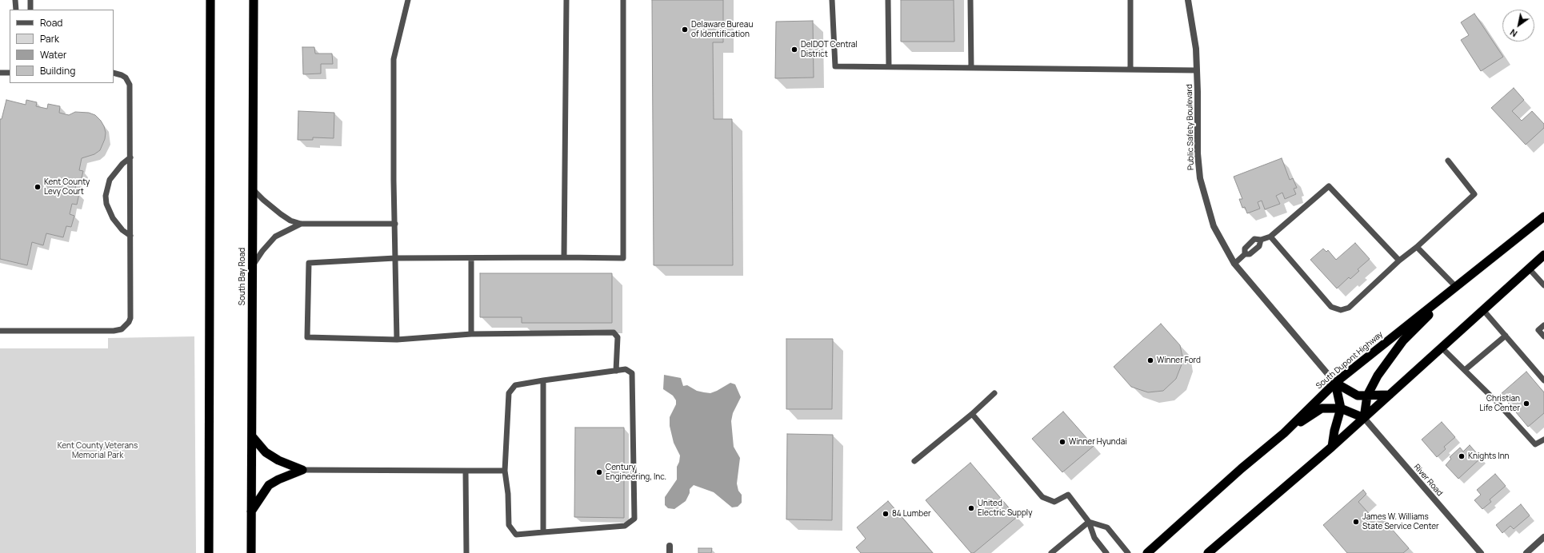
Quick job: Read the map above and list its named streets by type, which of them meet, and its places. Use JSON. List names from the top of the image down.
{
  "streets": {
    "highway": ["South Bay Road", "South Dupont Highway"],
    "street": ["Public Safety Boulevard", "River Road"]
  },
  "crossings": [
    ["Public Safety Boulevard", "South Dupont Highway"]
  ],
  "parks": ["Kent County Veterans Memorial Park"],
  "places": [
    "Delaware Bureau of Identification",
    "DelDOT Central District",
    "Kent County Levy Court",
    "Winner Ford",
    "Christian Life Center",
    "Winner Hyundai",
    "Knights Inn",
    "Century Engineering, Inc.",
    "United Electric Supply",
    "84 Lumber",
    "James W. Williams State Service Center"
  ],
  "legend": [
    "Road",
    "Park",
    "Water",
    "Building"
  ],
  "north": "bottom left"
}
